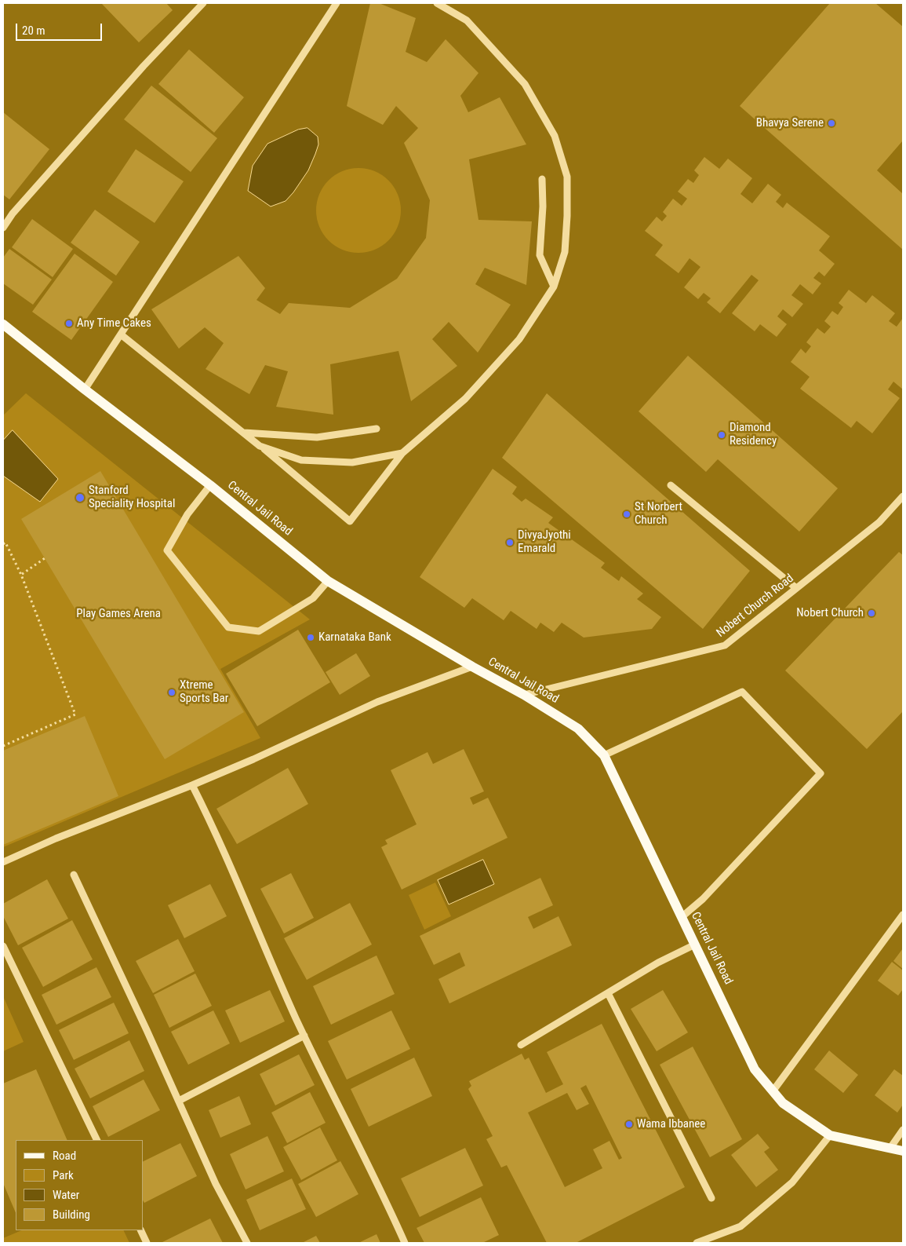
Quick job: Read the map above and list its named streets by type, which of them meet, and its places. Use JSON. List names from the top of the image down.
{
  "streets": {
    "main road": ["Central Jail Road"],
    "street": ["Nobert Church Road"]
  },
  "crossings": [
    ["Central Jail Road", "Nobert Church Road"]
  ],
  "parks": ["Play Games Arena"],
  "places": [
    "Bhavya Serene",
    "Any Time Cakes",
    "Diamond Residency",
    "Stanford Speciality Hospital",
    "St Norbert Church",
    "DivyaJyothi Emarald",
    "Nobert Church",
    "Karnataka Bank",
    "Xtreme Sports Bar",
    "Wama Ibbanee"
  ],
  "legend": [
    "Road",
    "Park",
    "Water",
    "Building"
  ],
  "scale_bar": "20 m"
}
